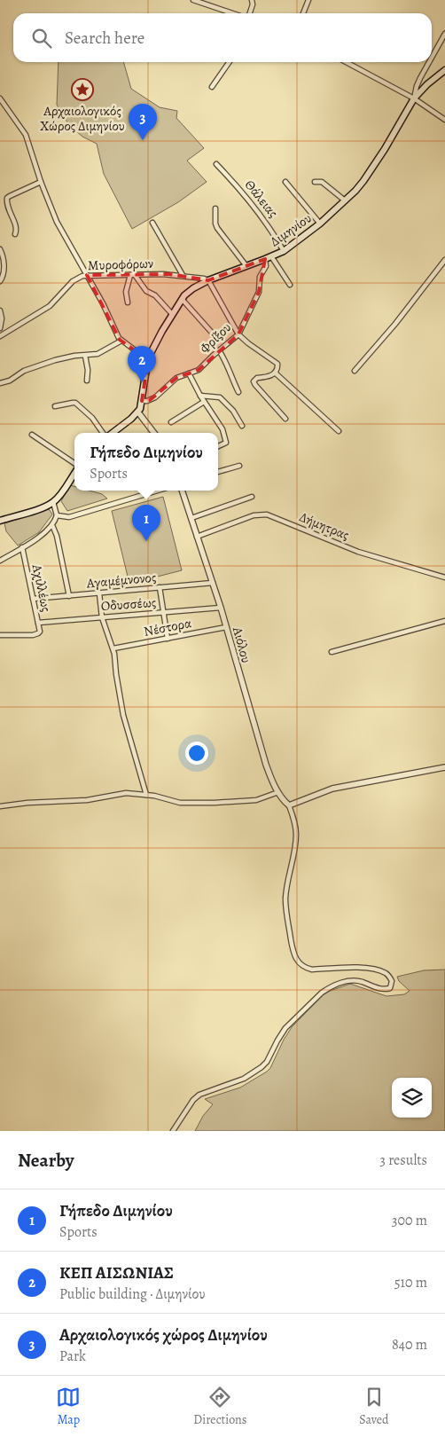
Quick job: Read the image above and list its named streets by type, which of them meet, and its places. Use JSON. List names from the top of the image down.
{
  "streets": {
    "main road": ["Διμηνίου"],
    "street": [
      "Θάλειας",
      "Μυροφόρων",
      "Φρίξου",
      "Δήμητρας",
      "Αγαμέμνονος",
      "Αχιλλέως",
      "Οδυσσέως",
      "Νέστορα",
      "Αιόλου"
    ]
  },
  "crossings": [
    ["Θάλειας", "Διμηνίου"],
    ["Διμηνίου", "Μυροφόρων"],
    ["Διμηνίου", "Φρίξου"],
    ["Δήμητρας", "Αιόλου"],
    ["Αγαμέμνονος", "Αχιλλέως"],
    ["Αγαμέμνονος", "Αιόλου"],
    ["Αχιλλέως", "Οδυσσέως"],
    ["Οδυσσέως", "Αιόλου"],
    ["Νέστορα", "Αιόλου"]
  ],
  "places": {
    "place": ["Αρχαιολογικός Χώρος Διμηνίου"]
  },
  "page": {
    "search": "Search here",
    "pins": ["3", "2", "1"],
    "popup": ["Γήπεδο Διμηνίου", "Sports"],
    "heading": ["Nearby", "3 results"],
    "list": [
      {
        "mark": "1",
        "name": "Γήπεδο Διμηνίου",
        "note": "Sports",
        "value": "300 m"
      },
      {
        "mark": "2",
        "name": "ΚΕΠ ΑΙΣΩΝΙΑΣ",
        "note": "Public building · Διμηνίου",
        "value": "510 m"
      },
      {
        "mark": "3",
        "name": "Αρχαιολογικός χώρος Διμηνίου",
        "note": "Park",
        "value": "840 m"
      }
    ],
    "nav": ["Map", "Directions", "Saved"]
  }
}
